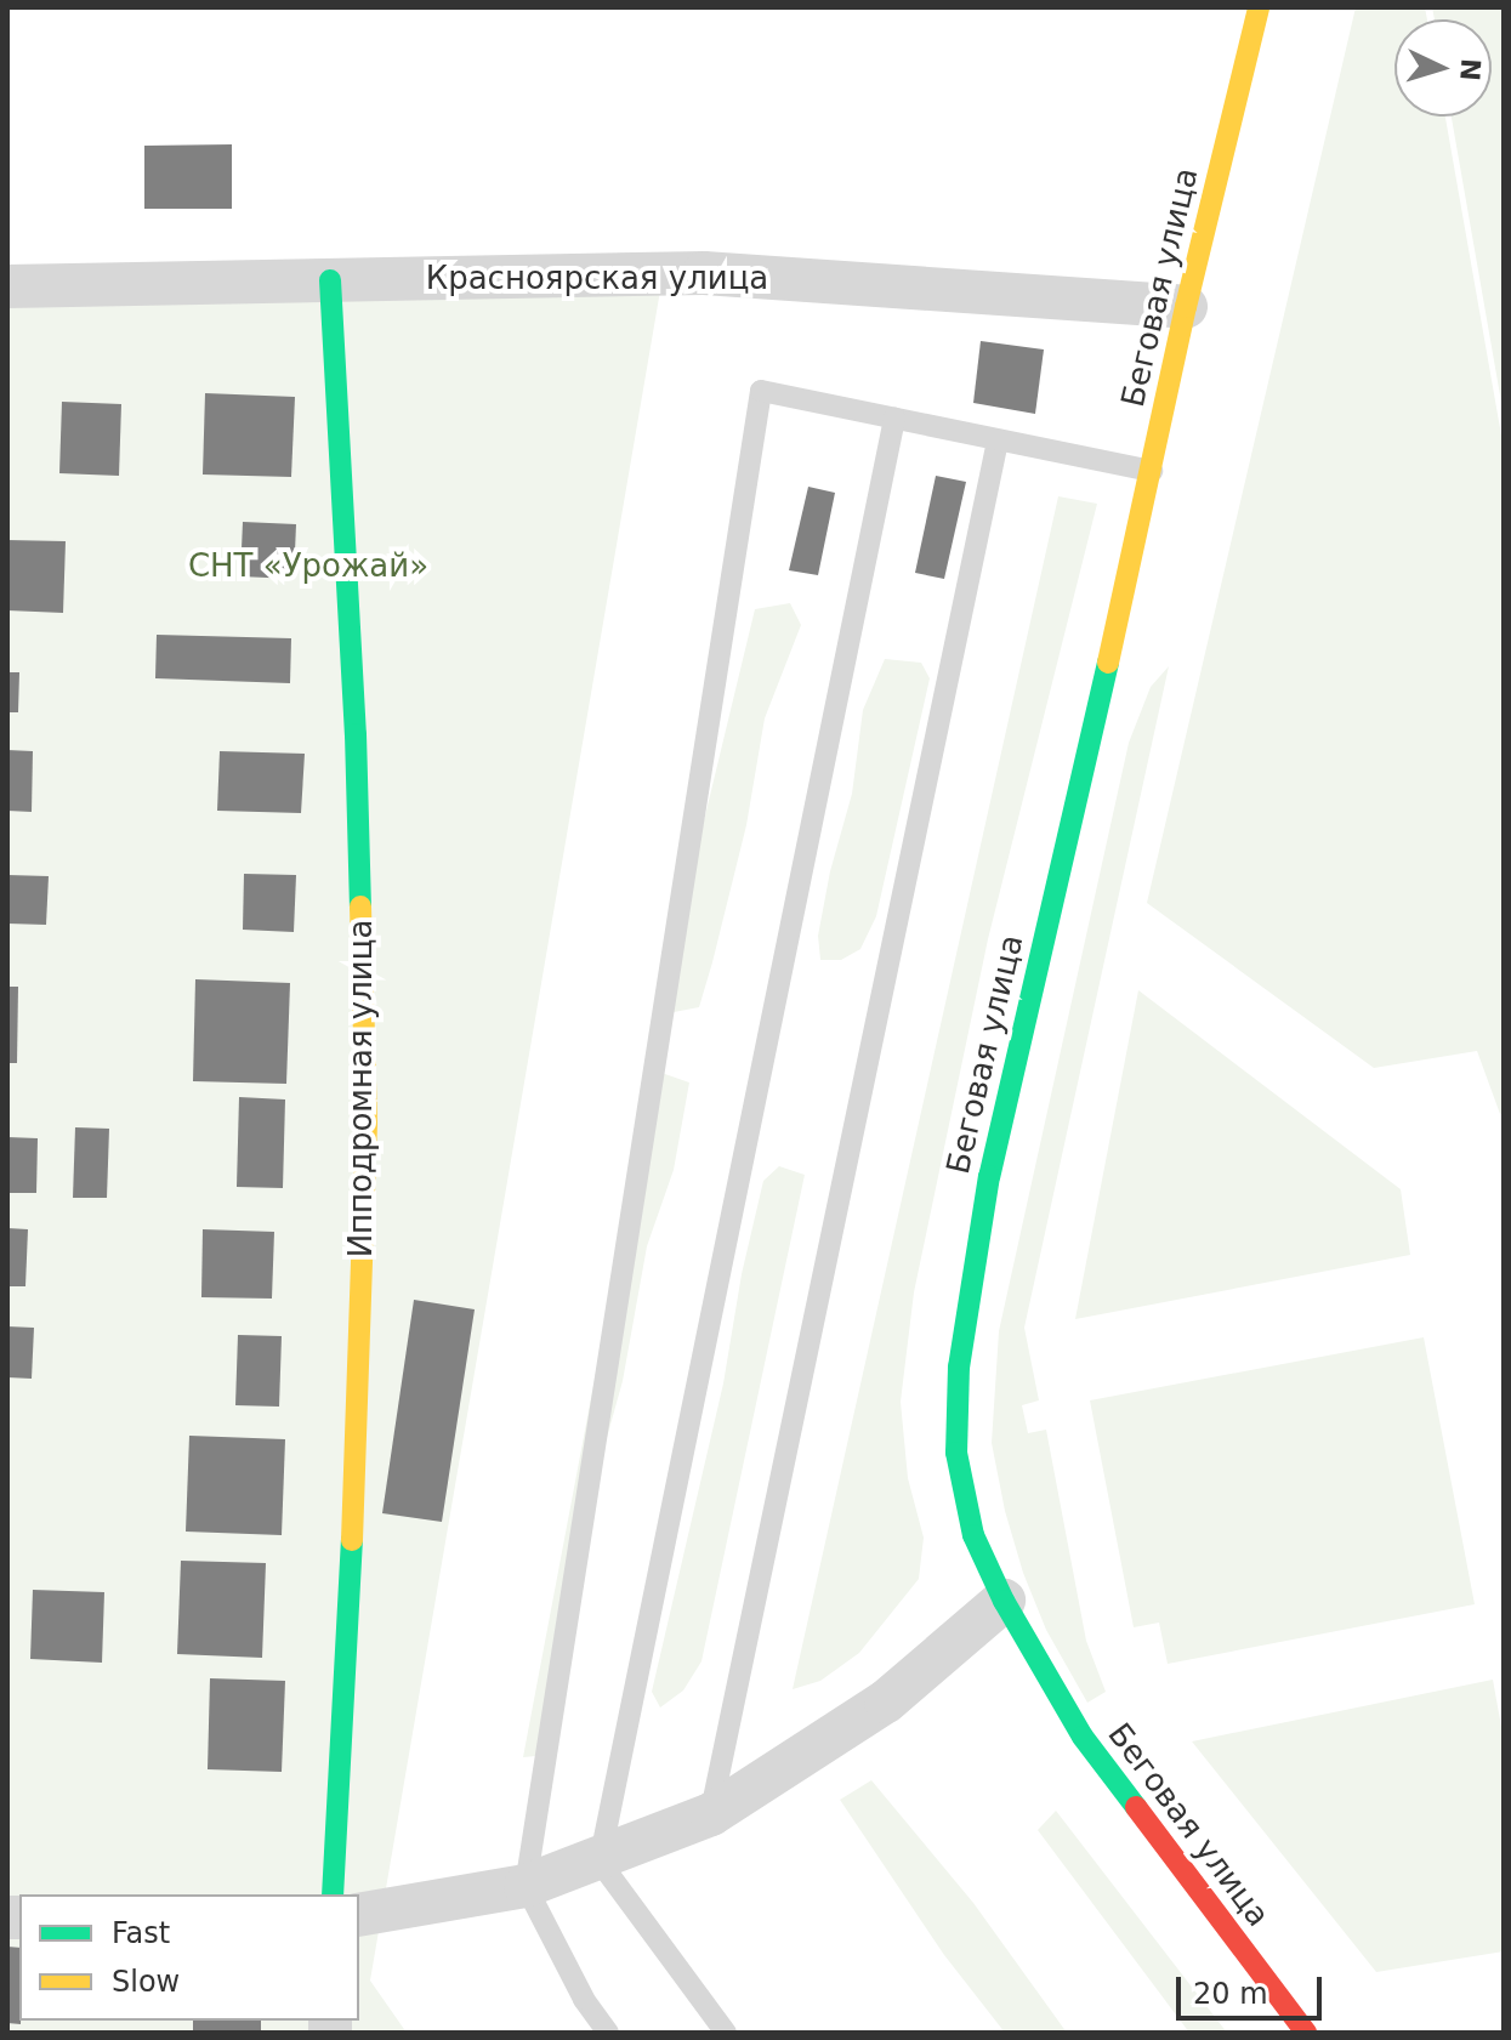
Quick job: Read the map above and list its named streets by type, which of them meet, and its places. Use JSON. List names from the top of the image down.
{
  "streets": {
    "street": ["Красноярская улица", "Беговая улица", "Ипподромная улица"]
  },
  "crossings": [
    ["Красноярская улица", "Беговая улица"],
    ["Красноярская улица", "Ипподромная улица"]
  ],
  "parks": ["СНТ «Урожай»"],
  "legend": ["Fast", "Slow"],
  "scale_bar": "20 m",
  "north": "right"
}
